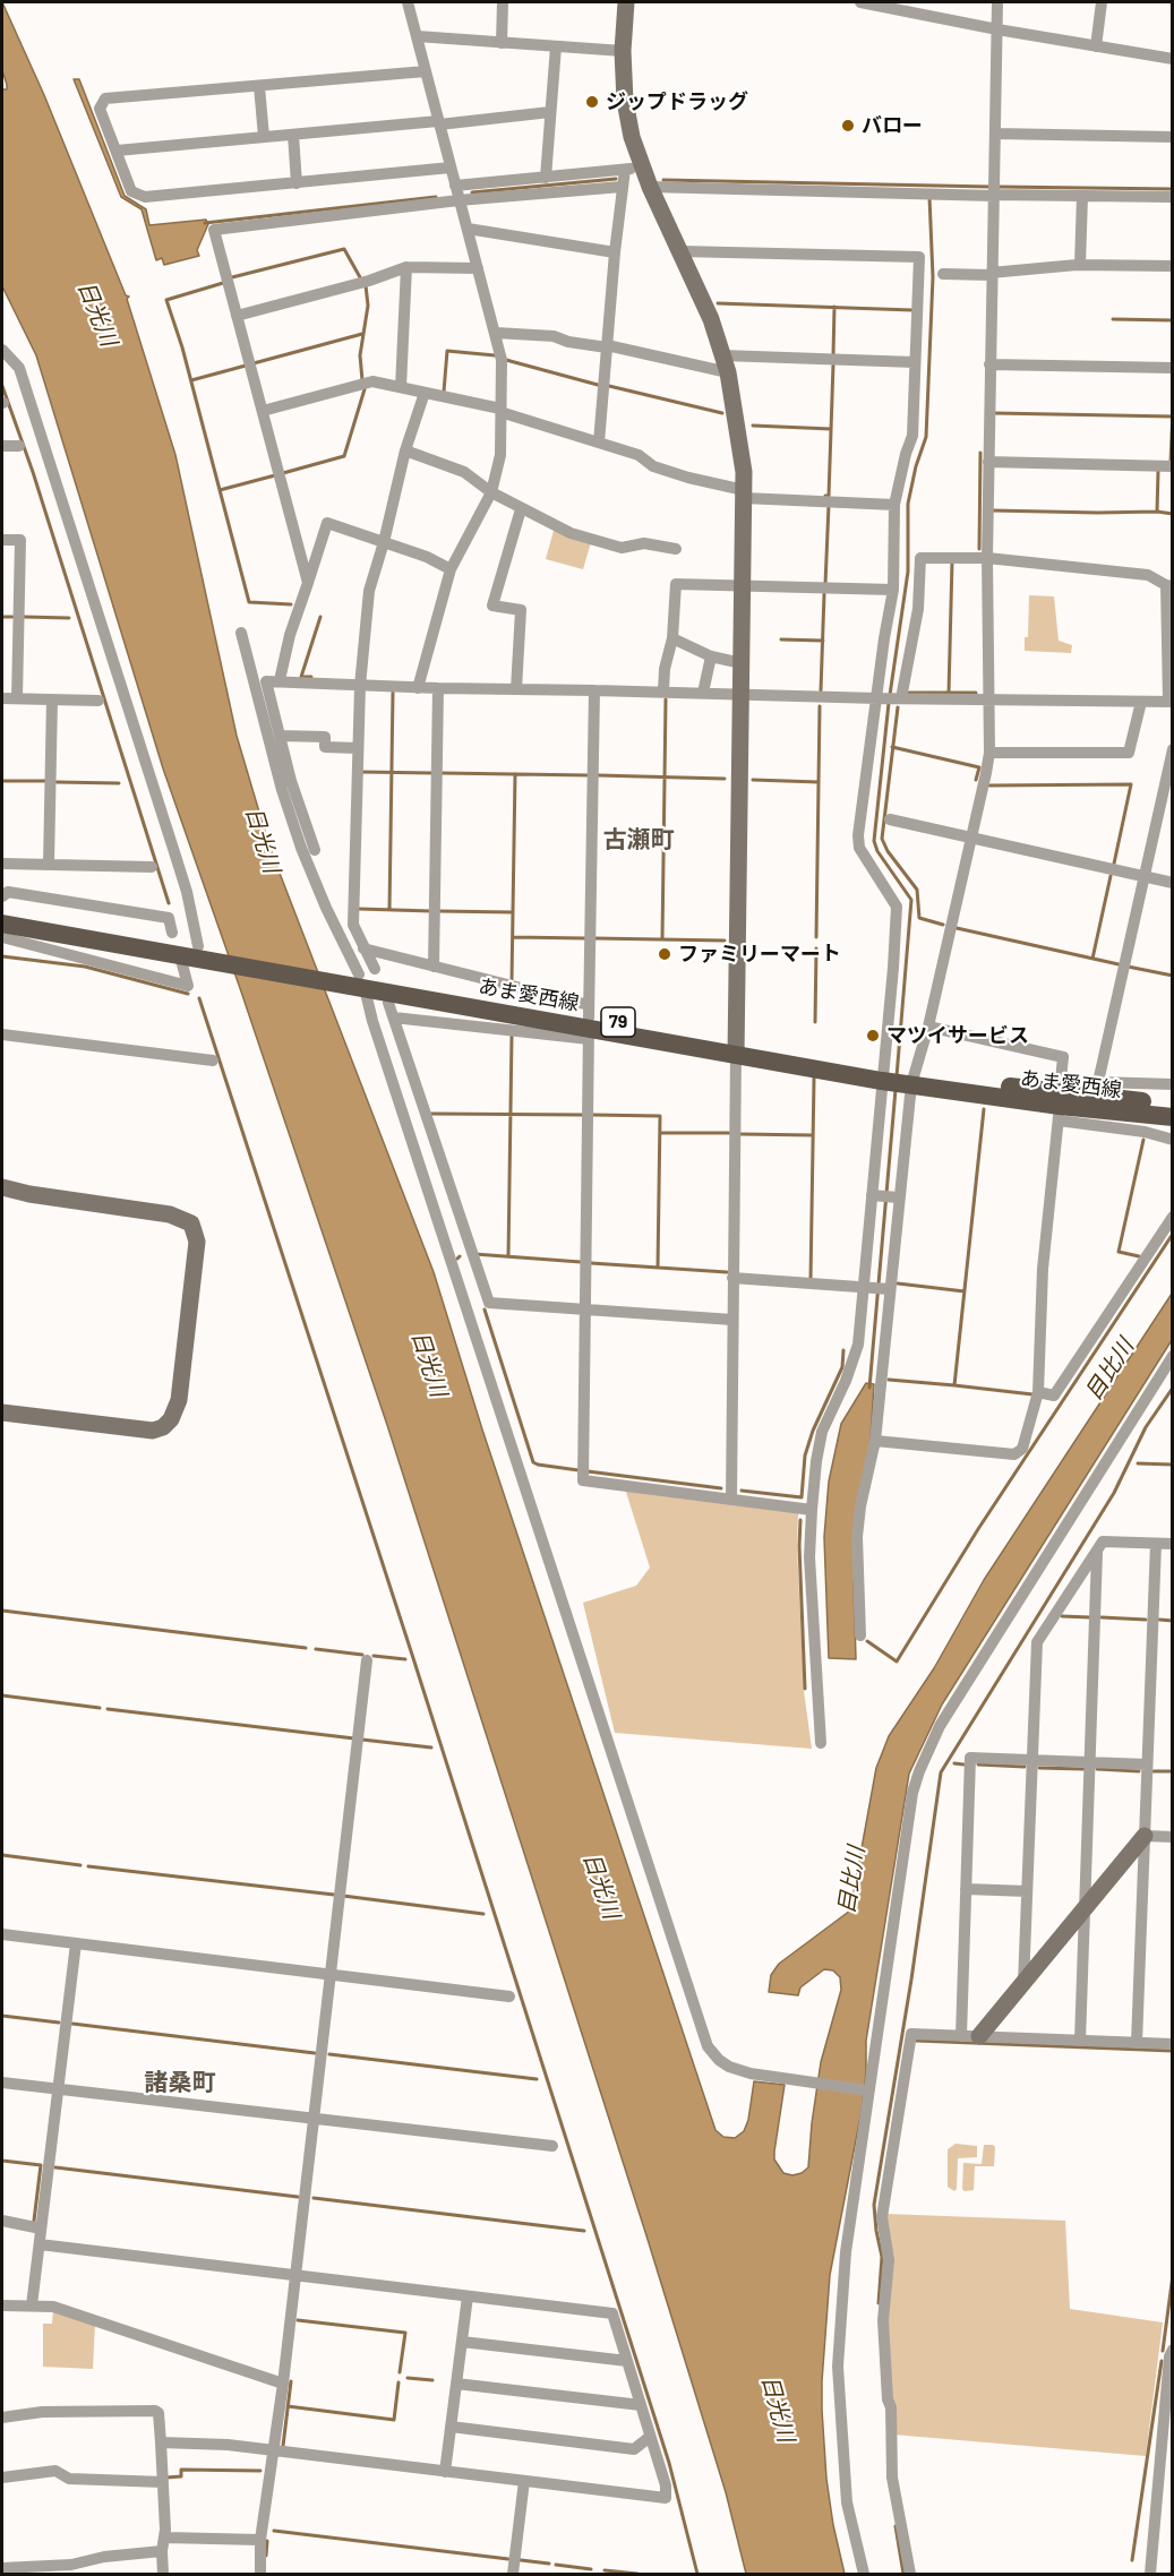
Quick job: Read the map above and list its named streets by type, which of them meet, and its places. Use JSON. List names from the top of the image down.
{
  "streets": {
    "main road": ["あま愛西線", "79"]
  },
  "districts": ["古瀬町", "諸桑町"],
  "water": ["日光川", "目比川"],
  "places": [
    "ジップドラッグ",
    "バロー",
    "ファミリーマート",
    "マツイサービス"
  ]
}
